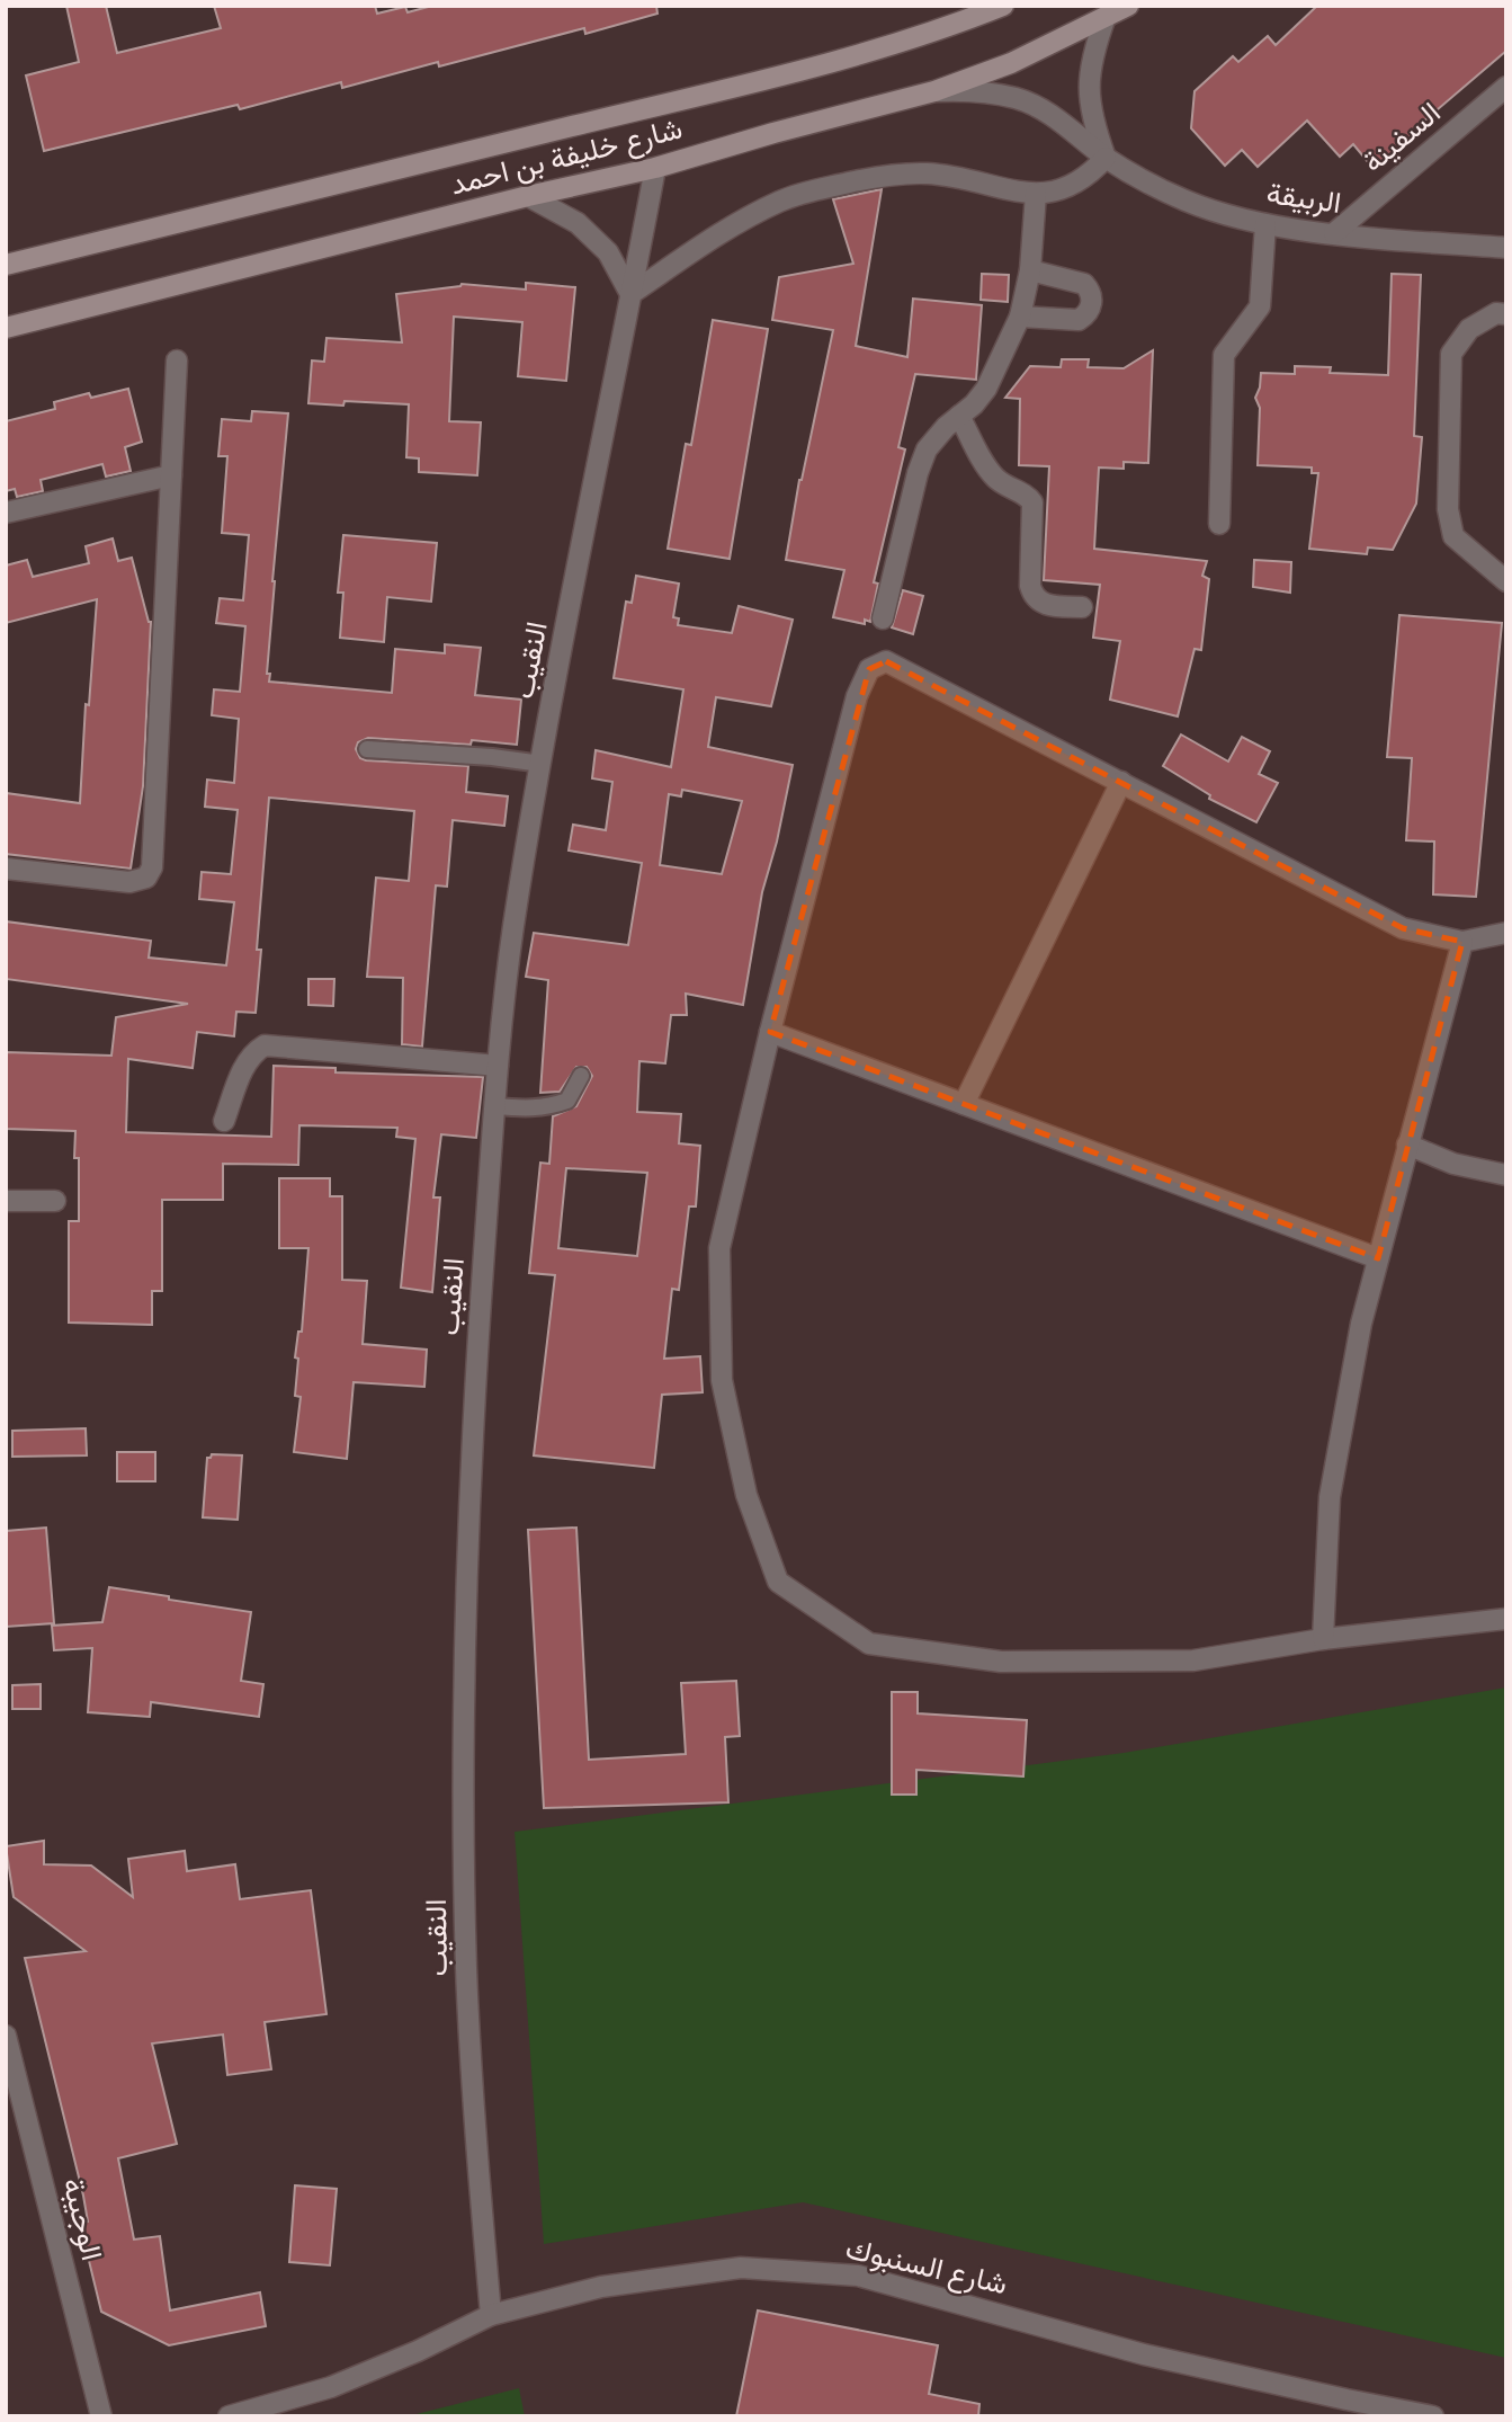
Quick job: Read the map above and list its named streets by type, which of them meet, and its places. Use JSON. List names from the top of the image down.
{
  "streets": {
    "street": [
      "السفينة",
      "شارع خليفة بن احمد",
      "الربيقة",
      "النقيب",
      "الوجيبة",
      "شارع السنبوك"
    ]
  },
  "crossings": [
    ["السفينة", "الربيقة"],
    ["شارع خليفة بن احمد", "الربيقة"],
    ["شارع خليفة بن احمد", "النقيب"],
    ["النقيب", "شارع السنبوك"]
  ]
}
